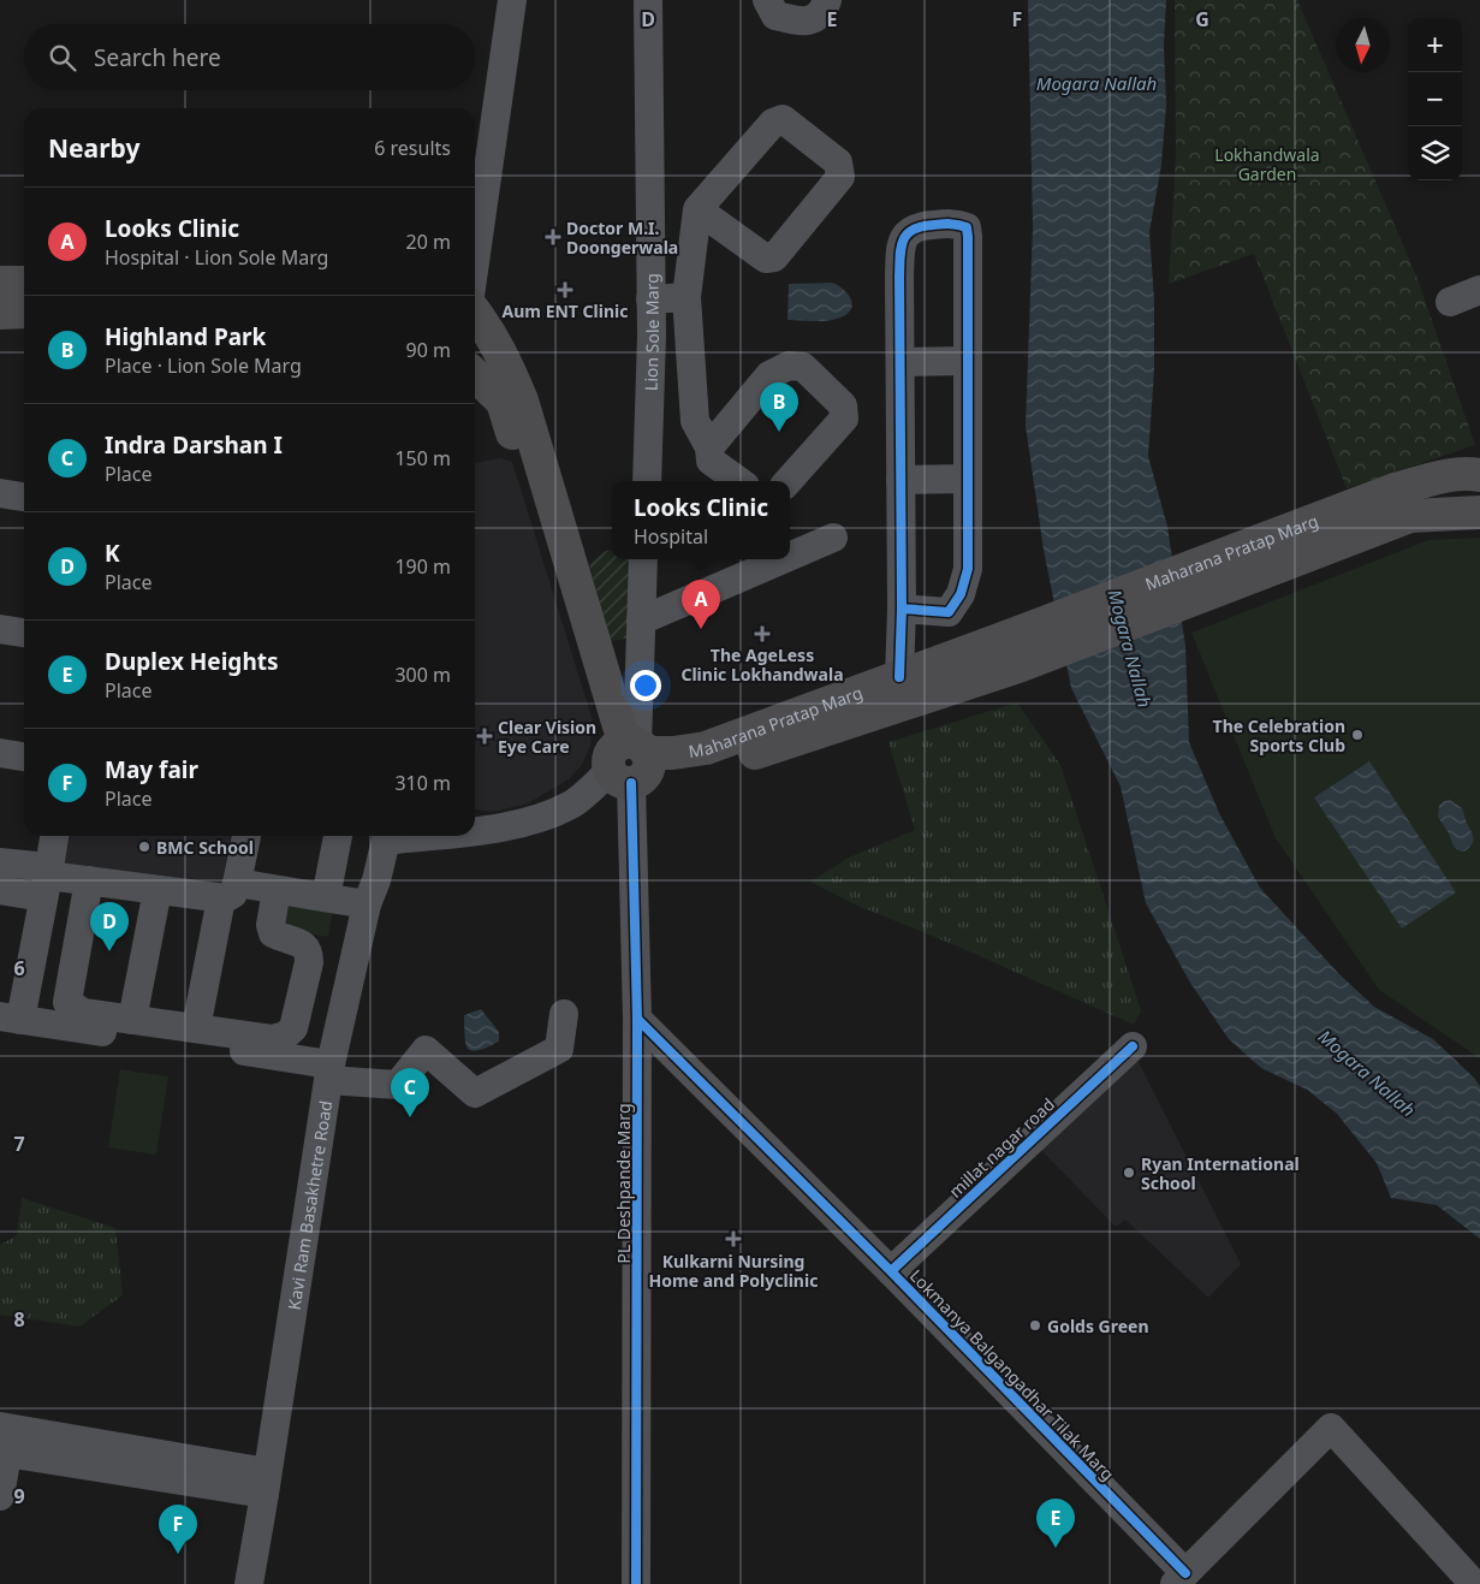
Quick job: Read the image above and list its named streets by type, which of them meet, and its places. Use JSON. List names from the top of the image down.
{
  "streets": {
    "main road": ["Maharana Pratap Marg"],
    "street": [
      "Lion Sole Marg",
      "millat nagar road",
      "PL Deshpande Marg",
      "Kavi Ram Basakhetre Road",
      "Lokmanya Balgangadhar Tilak Marg"
    ]
  },
  "crossings": [
    ["Maharana Pratap Marg", "PL Deshpande Marg"],
    ["millat nagar road", "Lokmanya Balgangadhar Tilak Marg"],
    ["PL Deshpande Marg", "Lokmanya Balgangadhar Tilak Marg"]
  ],
  "water": ["Mogara Nallah"],
  "parks": ["Lokhandwala Garden"],
  "places": {
    "health": [
      "Doctor M.I. Doongerwala",
      "Aum ENT Clinic",
      "The AgeLess Clinic Lokhandwala",
      "Clear Vision Eye Care",
      "Kulkarni Nursing Home and Polyclinic"
    ],
    "other": [
      "The Celebration Sports Club",
      "BMC School",
      "Ryan International School",
      "Golds Green"
    ]
  },
  "north": "bottom",
  "page": {
    "map_buttons": ["+", "−"],
    "search": "Search here",
    "heading": ["Nearby", "6 results"],
    "list": [
      {
        "mark": "A",
        "name": "Looks Clinic",
        "note": "Hospital · Lion Sole Marg",
        "value": "20 m"
      },
      {
        "mark": "B",
        "name": "Highland Park",
        "note": "Place · Lion Sole Marg",
        "value": "90 m"
      },
      {
        "mark": "C",
        "name": "Indra Darshan I",
        "note": "Place",
        "value": "150 m"
      },
      {
        "mark": "D",
        "name": "K",
        "note": "Place",
        "value": "190 m"
      },
      {
        "mark": "E",
        "name": "Duplex Heights",
        "note": "Place",
        "value": "300 m"
      },
      {
        "mark": "F",
        "name": "May fair",
        "note": "Place",
        "value": "310 m"
      }
    ],
    "pins": [
      "B",
      "A",
      "D",
      "C",
      "E",
      "F"
    ],
    "popup": ["Looks Clinic", "Hospital"]
  },
  "grid": {
    "columns": [
      "D",
      "E",
      "F",
      "G"
    ],
    "rows": [
      "6",
      "7",
      "8",
      "9"
    ]
  }
}
